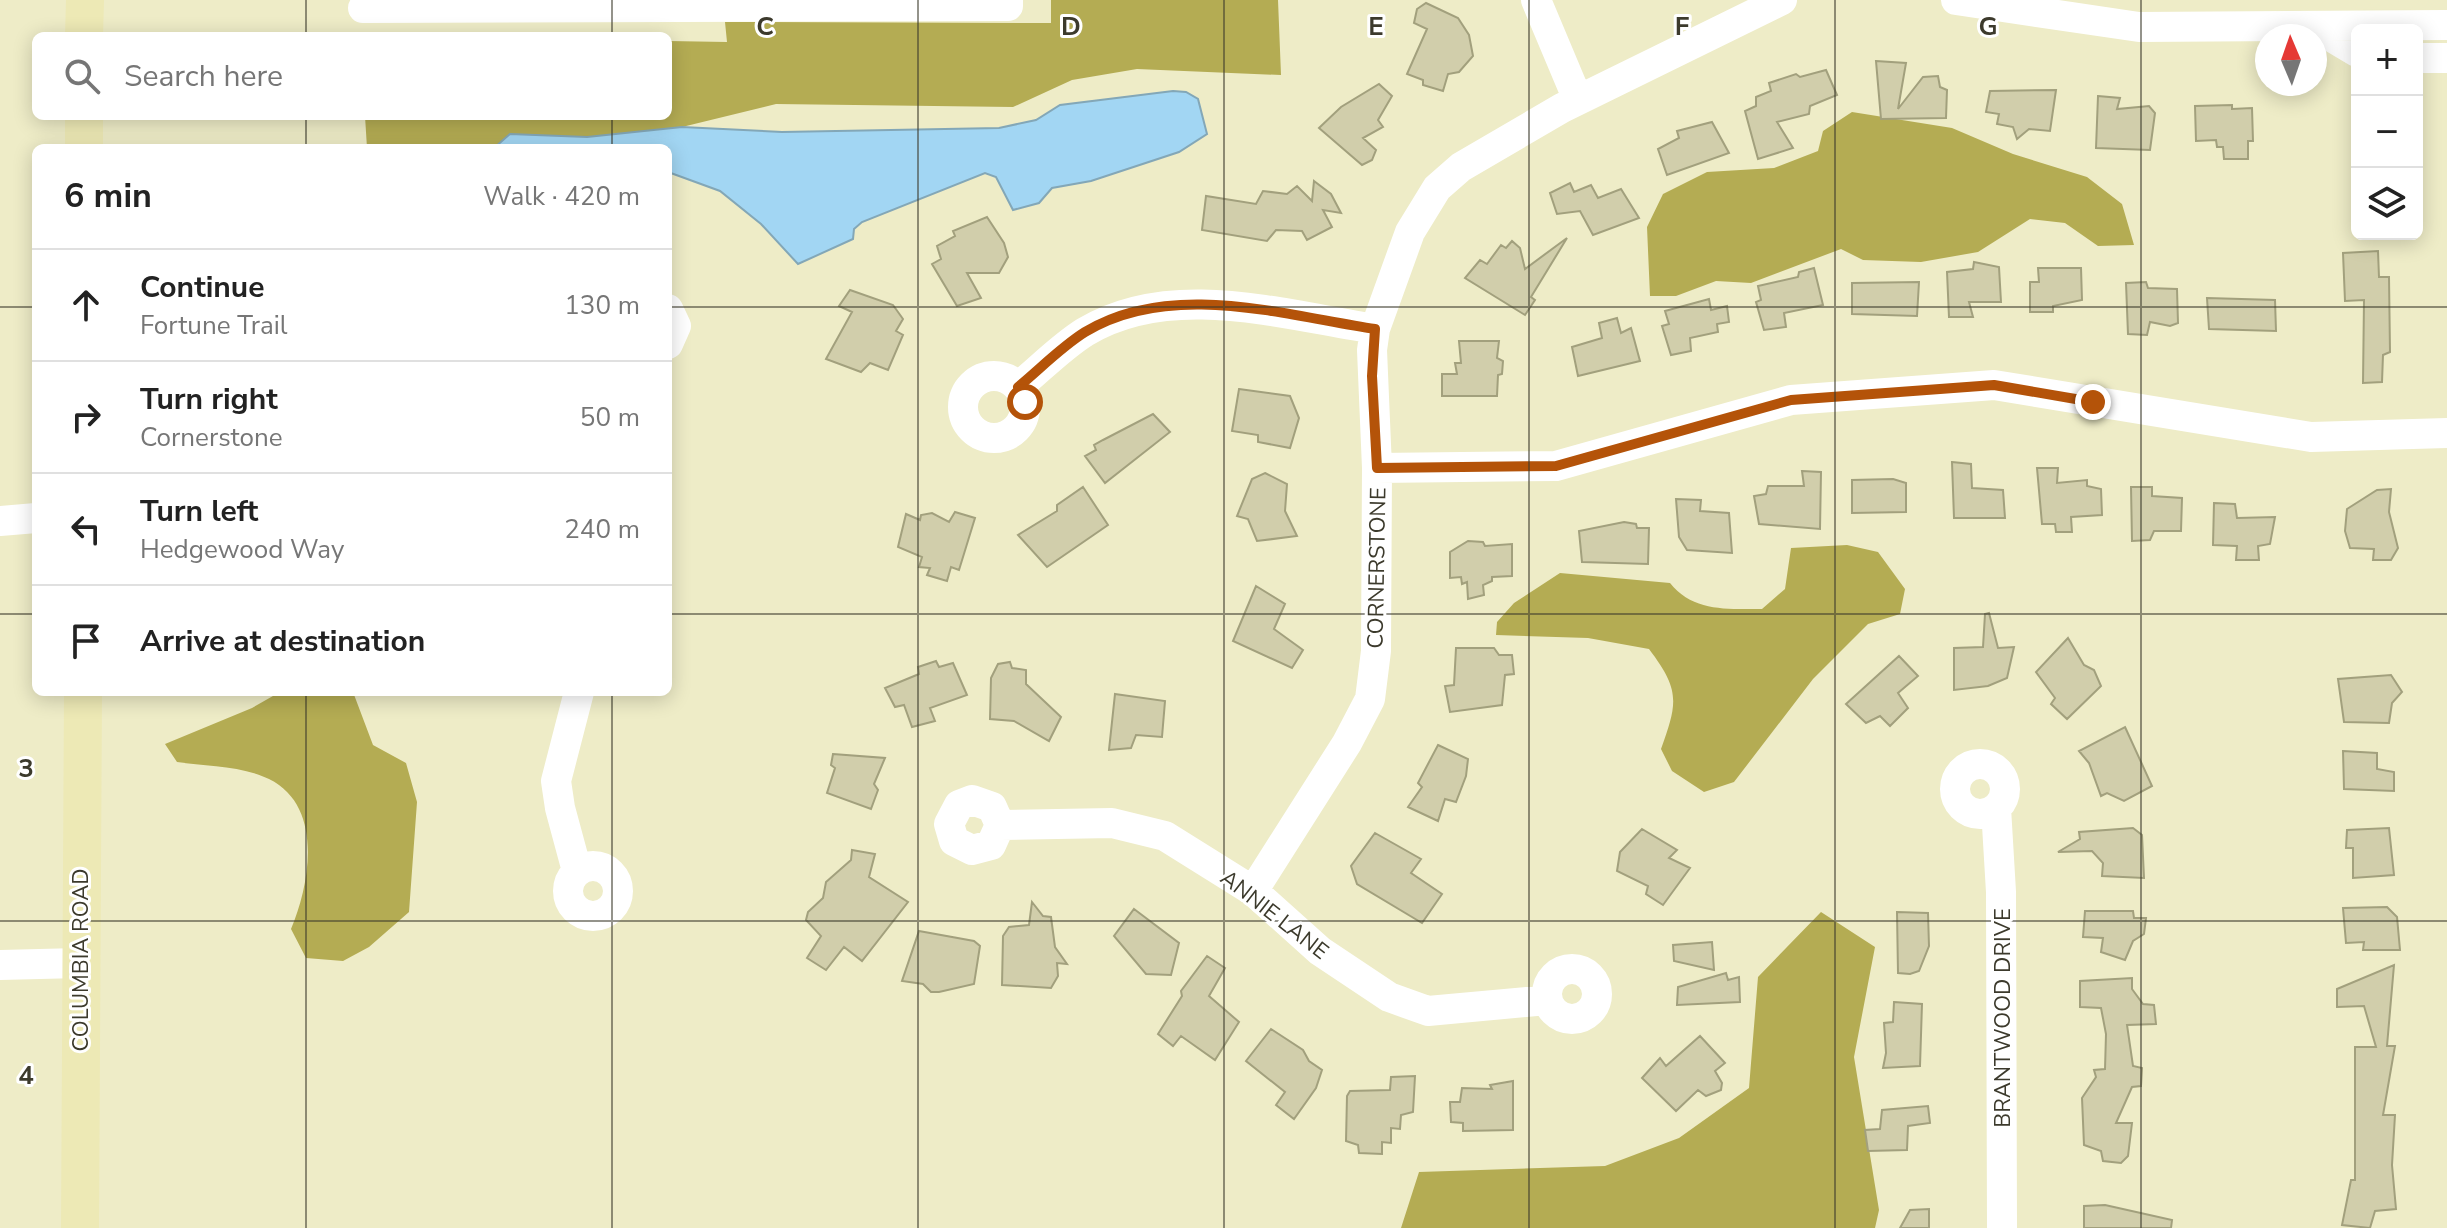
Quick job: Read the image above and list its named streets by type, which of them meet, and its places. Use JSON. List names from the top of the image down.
{
  "streets": {
    "main road": ["COLUMBIA ROAD"],
    "street": ["CORNERSTONE", "ANNIE LANE", "BRANTWOOD DRIVE"]
  },
  "crossings": [
    ["CORNERSTONE", "ANNIE LANE"]
  ],
  "north": "top",
  "page": {
    "map_buttons": ["+", "−"],
    "search": "Search here",
    "heading": ["6 min", "Walk · 420 m"],
    "list": [
      ["Continue", "Fortune Trail", "130 m"],
      ["Turn right", "Cornerstone", "50 m"],
      ["Turn left", "Hedgewood Way", "240 m"],
      "Arrive at destination"
    ]
  },
  "grid": {
    "columns": [
      "C",
      "D",
      "E",
      "F",
      "G"
    ],
    "rows": ["3", "4"]
  }
}
